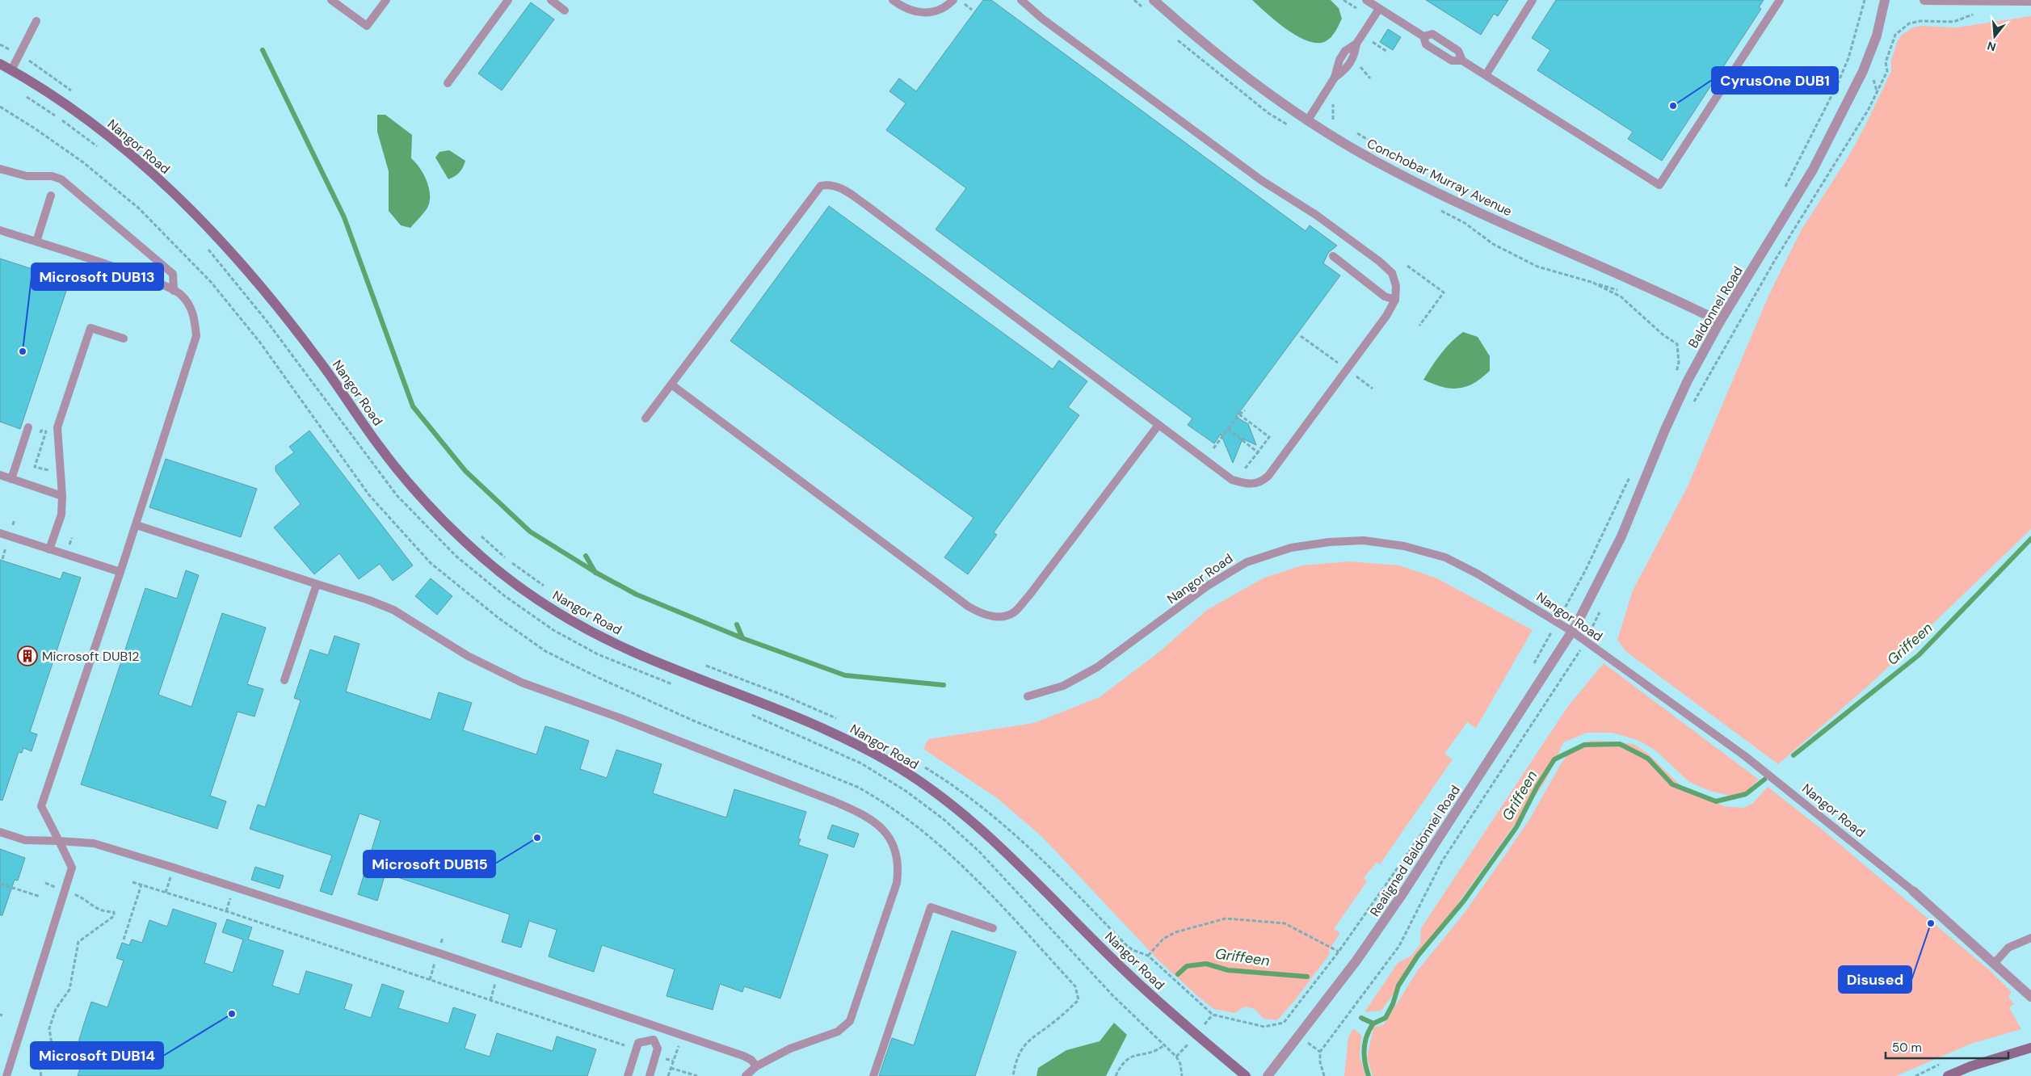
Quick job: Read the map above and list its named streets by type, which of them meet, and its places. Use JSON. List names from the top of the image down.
{
  "streets": {
    "main road": ["Nangor Road"],
    "street": ["Conchobar Murray Avenue", "Baldonnel Road", "Realigned Baldonnel Road"]
  },
  "crossings": [
    ["Nangor Road", "Baldonnel Road"],
    ["Nangor Road", "Realigned Baldonnel Road"],
    ["Conchobar Murray Avenue", "Baldonnel Road"],
    ["Baldonnel Road", "Realigned Baldonnel Road"]
  ],
  "water": ["Griffeen"],
  "places": {
    "other": [
      "CyrusOne DUB1",
      "Microsoft DUB13",
      "Microsoft DUB15",
      "Disused",
      "Microsoft DUB14"
    ],
    "building": ["Microsoft DUB12"]
  },
  "scale_bar": "50 m",
  "north": "bottom"
}
